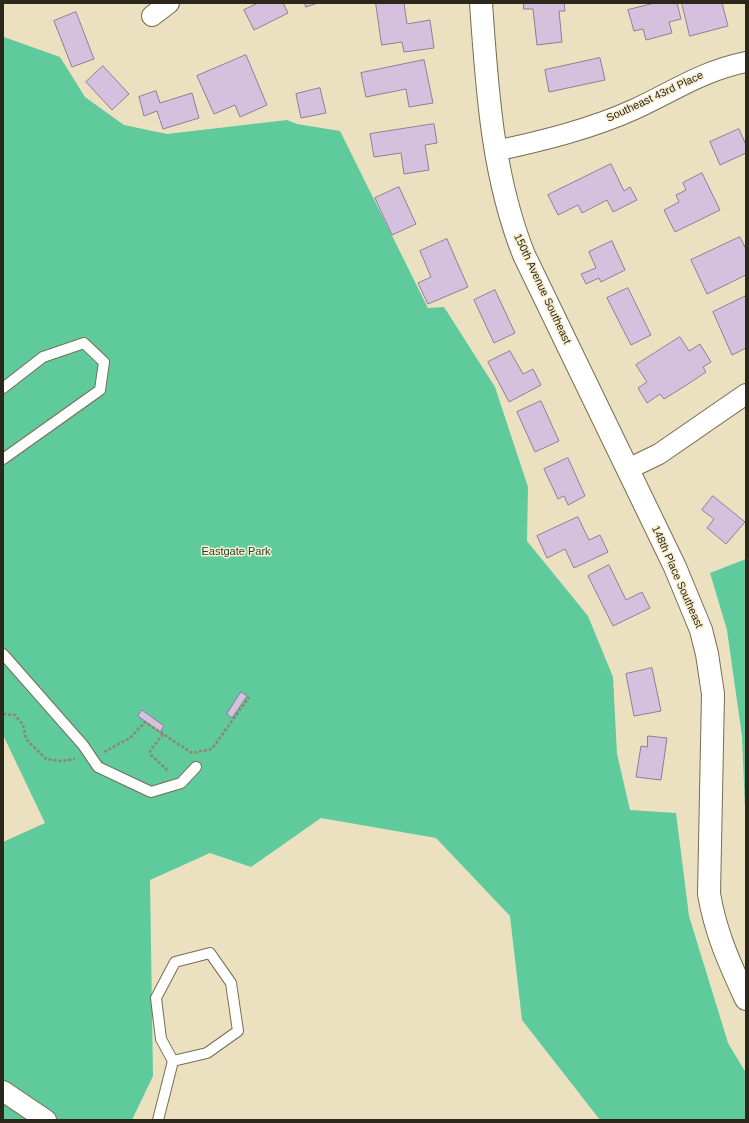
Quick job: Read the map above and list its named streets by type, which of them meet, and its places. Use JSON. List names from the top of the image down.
{
  "streets": {
    "street": ["Southeast 43rd Place", "150th Avenue Southeast", "148th Place Southeast"]
  },
  "crossings": [
    ["Southeast 43rd Place", "150th Avenue Southeast"],
    ["150th Avenue Southeast", "148th Place Southeast"]
  ],
  "parks": ["Eastgate Park"]
}
